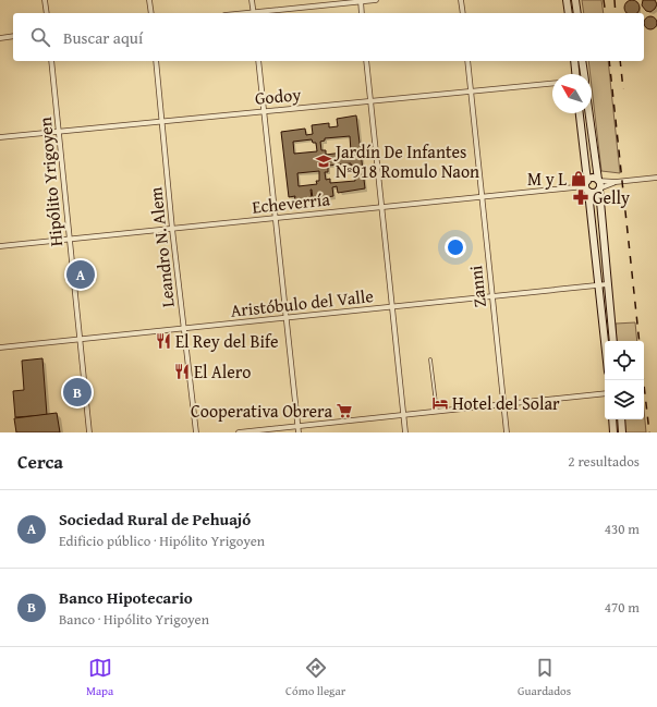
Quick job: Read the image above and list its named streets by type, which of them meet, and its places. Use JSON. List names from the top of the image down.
{
  "streets": {
    "street": [
      "Godoy",
      "Hipólito Yrigoyen",
      "Echeverría",
      "Leandro N. Alem",
      "Zanni",
      "Aristóbulo del Valle"
    ]
  },
  "crossings": [
    ["Godoy", "Hipólito Yrigoyen"],
    ["Godoy", "Leandro N. Alem"],
    ["Godoy", "Zanni"],
    ["Hipólito Yrigoyen", "Echeverría"],
    ["Hipólito Yrigoyen", "Aristóbulo del Valle"],
    ["Echeverría", "Leandro N. Alem"],
    ["Echeverría", "Zanni"],
    ["Leandro N. Alem", "Aristóbulo del Valle"],
    ["Zanni", "Aristóbulo del Valle"]
  ],
  "places": {
    "school or university": ["Jardín De Infantes Nº918 Romulo Naon"],
    "shop": ["M y L"],
    "pharmacy": ["Gelly"],
    "restaurant": ["El Rey del Bife", "El Alero"],
    "hotel": ["Hotel del Solar"],
    "supermarket": ["Cooperativa Obrera"]
  },
  "north": "top left",
  "page": {
    "search": "Buscar aquí",
    "pins": ["A", "B"],
    "heading": ["Cerca", "2 resultados"],
    "list": [
      {
        "mark": "A",
        "name": "Sociedad Rural de Pehuajó",
        "note": "Edificio público · Hipólito Yrigoyen",
        "value": "430 m"
      },
      {
        "mark": "B",
        "name": "Banco Hipotecario",
        "note": "Banco · Hipólito Yrigoyen",
        "value": "470 m"
      }
    ],
    "nav": ["Mapa", "Cómo llegar", "Guardados"]
  }
}
